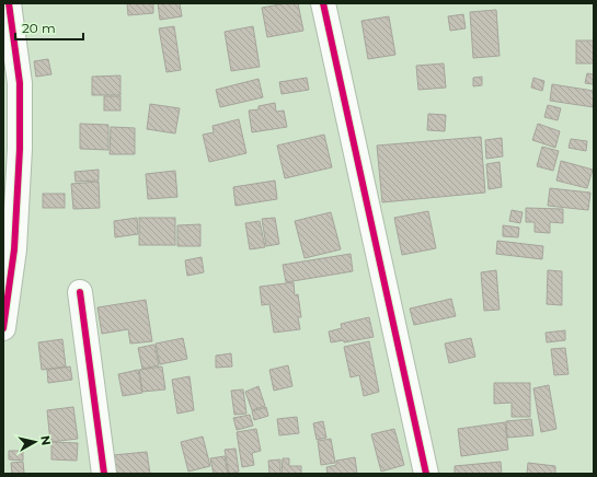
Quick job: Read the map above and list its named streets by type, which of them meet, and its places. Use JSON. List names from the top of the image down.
{
  "scale_bar": "20 m",
  "north": "right"
}
